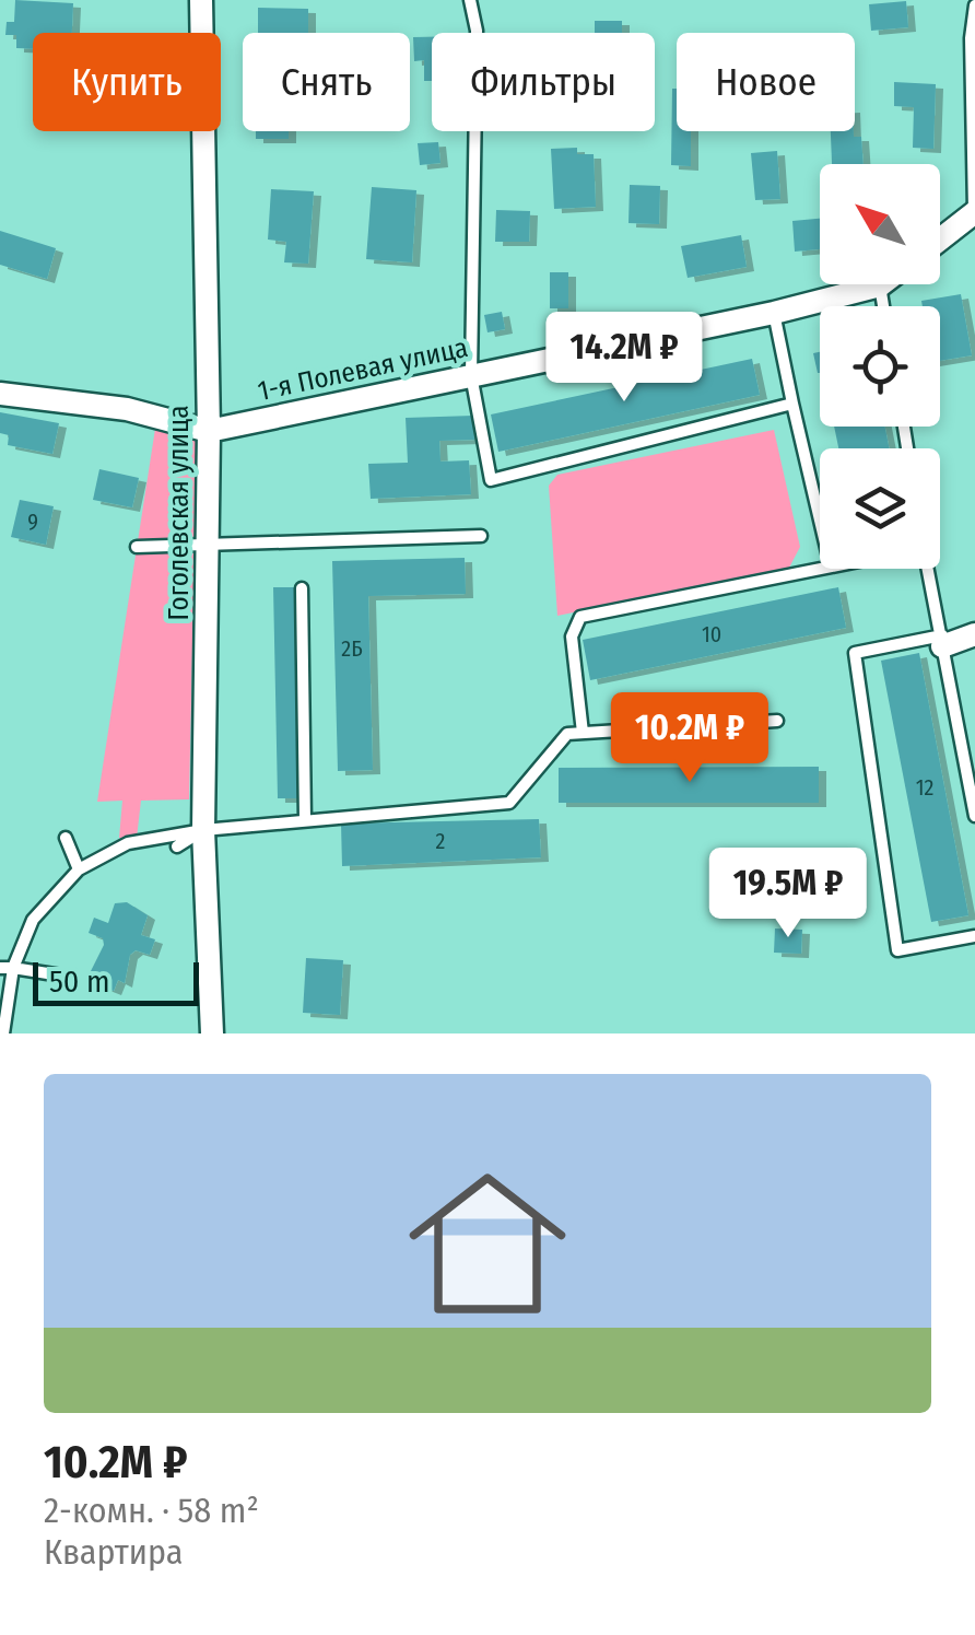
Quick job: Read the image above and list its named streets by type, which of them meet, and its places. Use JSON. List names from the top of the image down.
{
  "streets": {
    "street": ["1-я Полевая улица", "Гоголевская улица"]
  },
  "crossings": [
    ["1-я Полевая улица", "Гоголевская улица"]
  ],
  "house_numbers": [
    "9",
    "10",
    "2Б",
    "12",
    "2"
  ],
  "scale_bar": "50 m",
  "north": "top left",
  "page": {
    "chip": [
      "Купить",
      "Снять",
      "Фильтры",
      "Новое"
    ],
    "price": ["14.2M ₽", "10.2M ₽", "19.5M ₽"],
    "scale": "50 m",
    "list": [
      {
        "name": "10.2M ₽",
        "note": "2-комн. · 58 m² · Квартира"
      }
    ]
  }
}
